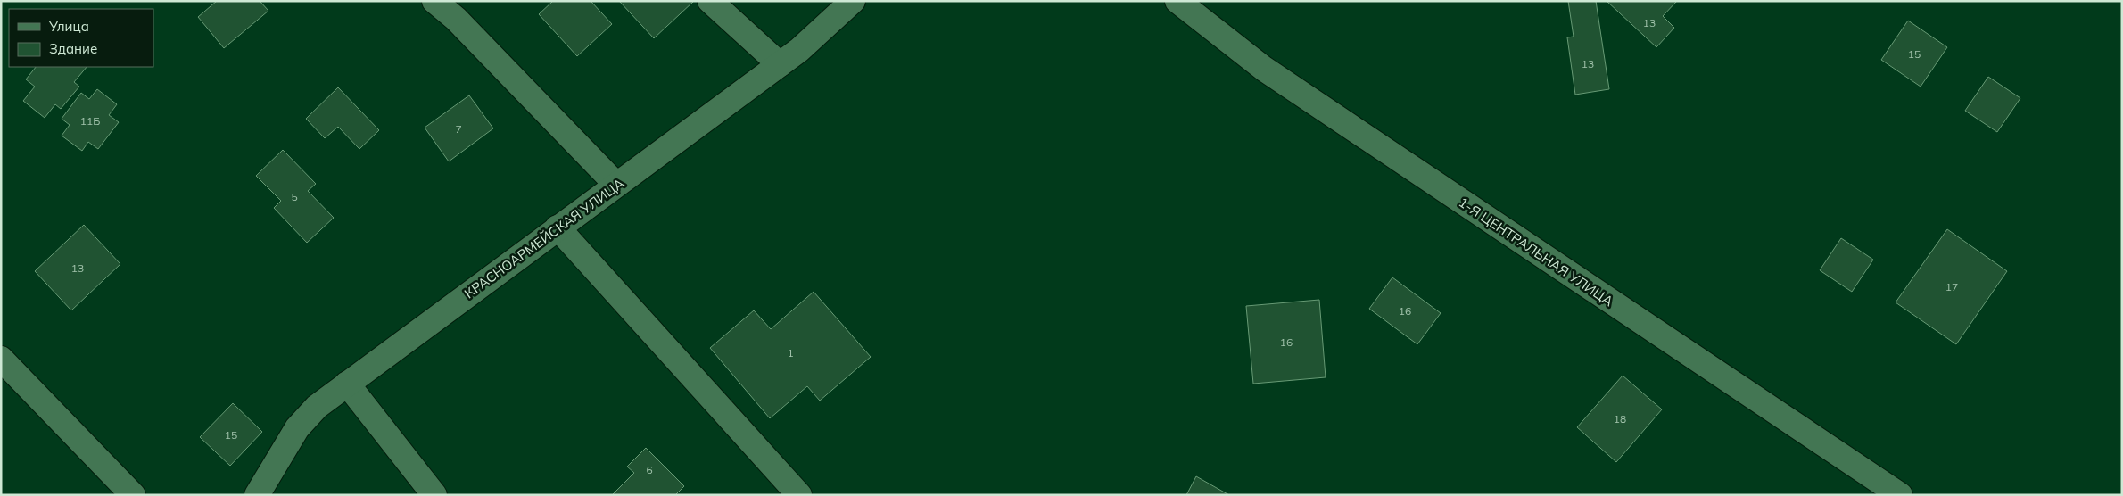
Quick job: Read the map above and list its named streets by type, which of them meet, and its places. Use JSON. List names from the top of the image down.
{
  "streets": {
    "street": ["КРАСНОАРМЕЙСКАЯ УЛИЦА", "1-Я ЦЕНТРАЛЬНАЯ УЛИЦА"]
  },
  "house_numbers": [
    "13",
    "15",
    "13",
    "11Б",
    "7",
    "5",
    "13",
    "17",
    "16",
    "16",
    "1",
    "18",
    "15",
    "6"
  ],
  "legend": ["Улица", "Здание"]
}
